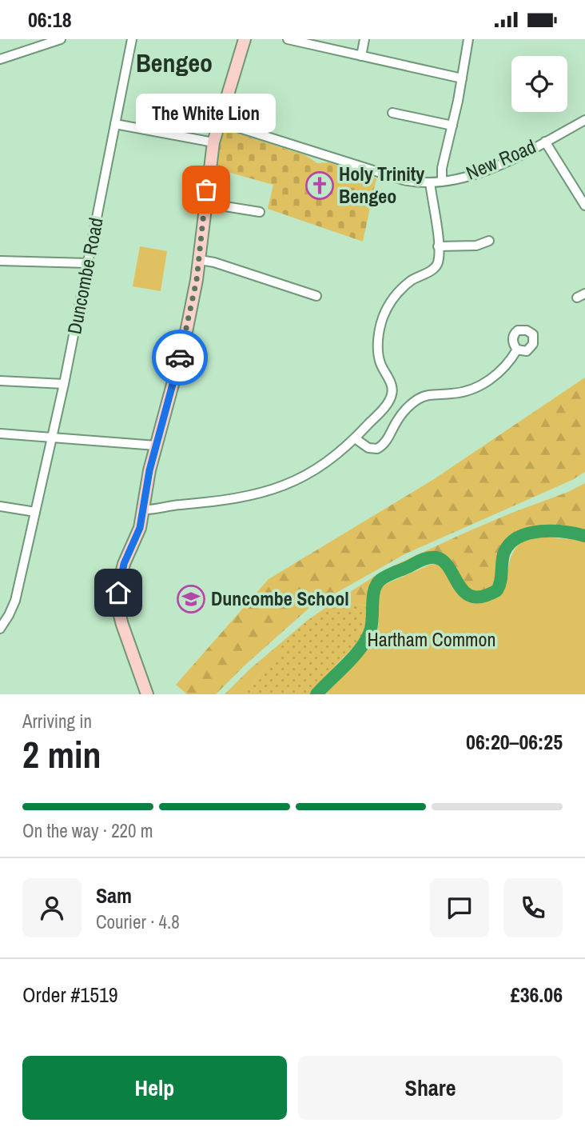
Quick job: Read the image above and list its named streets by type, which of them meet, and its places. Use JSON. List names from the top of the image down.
{
  "streets": {
    "street": ["New Road", "Duncombe Road"]
  },
  "districts": ["Bengeo"],
  "parks": ["Hartham Common"],
  "places": {
    "church": ["Holy Trinity Bengeo"],
    "other": ["The White Lion"],
    "school or university": ["Duncombe School"]
  },
  "page": {
    "status": "06:18",
    "bubble": "The White Lion",
    "heading": ["2 min", "Arriving in", "06:20–06:25"],
    "panel": [
      "Sam",
      "Courier · 4.8",
      "Order #1519",
      "£36.06"
    ],
    "bar": "On the way · 220 m",
    "buttons": ["Help", "Share"]
  }
}
